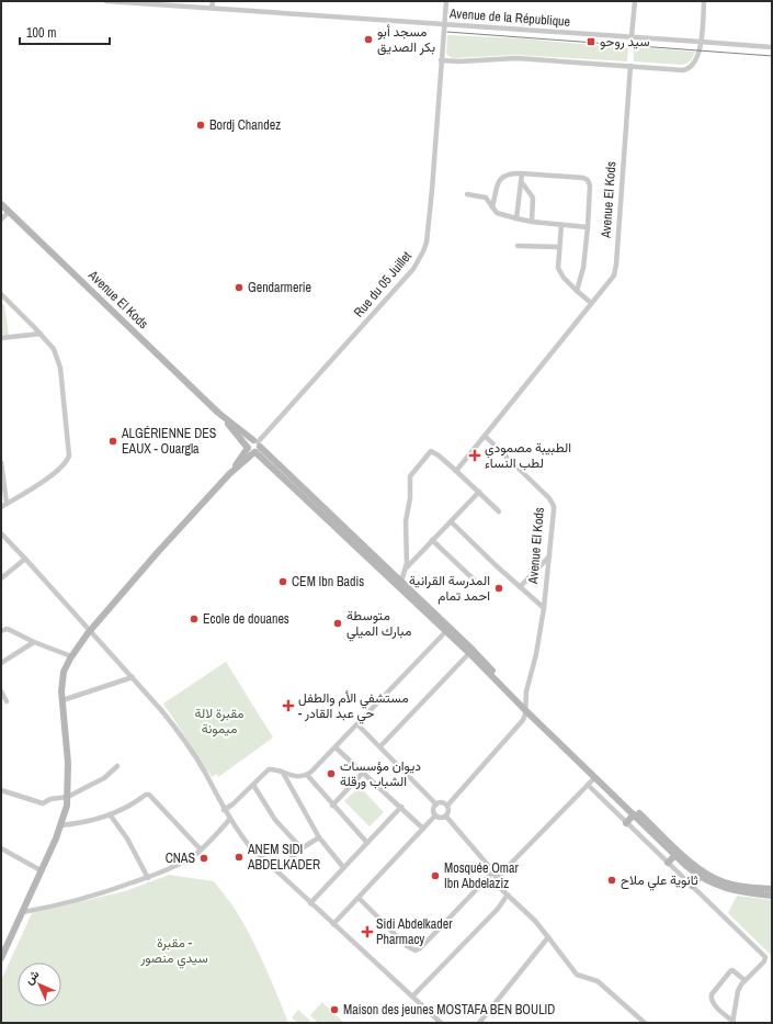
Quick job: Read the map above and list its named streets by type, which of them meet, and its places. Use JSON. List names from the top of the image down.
{
  "streets": {
    "main road": ["Avenue El Kods"],
    "street": ["Avenue de la République", "Rue du 05 Juillet"]
  },
  "crossings": [
    ["Avenue de la République", "Rue du 05 Juillet"],
    ["Avenue El Kods", "Rue du 05 Juillet"]
  ],
  "parks": ["مقبرة لالة ميمونة", "مقبرة - سيدي منصور"],
  "places": {
    "other": [
      "مسجد أبو بكر الصديق",
      "Bordj Chandez",
      "Gendarmerie",
      "ALGÉRIENNE DES EAUX - Ouargla",
      "CEM Ibn Badis",
      "المدرسة القرانية احمد تمام",
      "Ecole de douanes",
      "متوسطة مبارك الميلي",
      "ديوان مؤسسات الشباب ورقلة",
      "ANEM SIDI ABDELKADER",
      "CNAS",
      "Mosquée Omar Ibn Abdelaziz",
      "ثانوية علي ملاح",
      "Maison des jeunes MOSTAFA BEN BOULID"
    ],
    "transit": ["سيد روحو"],
    "health": ["الطبيبة مصمودي لطب النساء", "مستشفي الأم والطفل - حي عبد القادر", "Sidi Abdelkader Pharmacy"]
  },
  "scale_bar": "100 m",
  "north": "top left"
}
